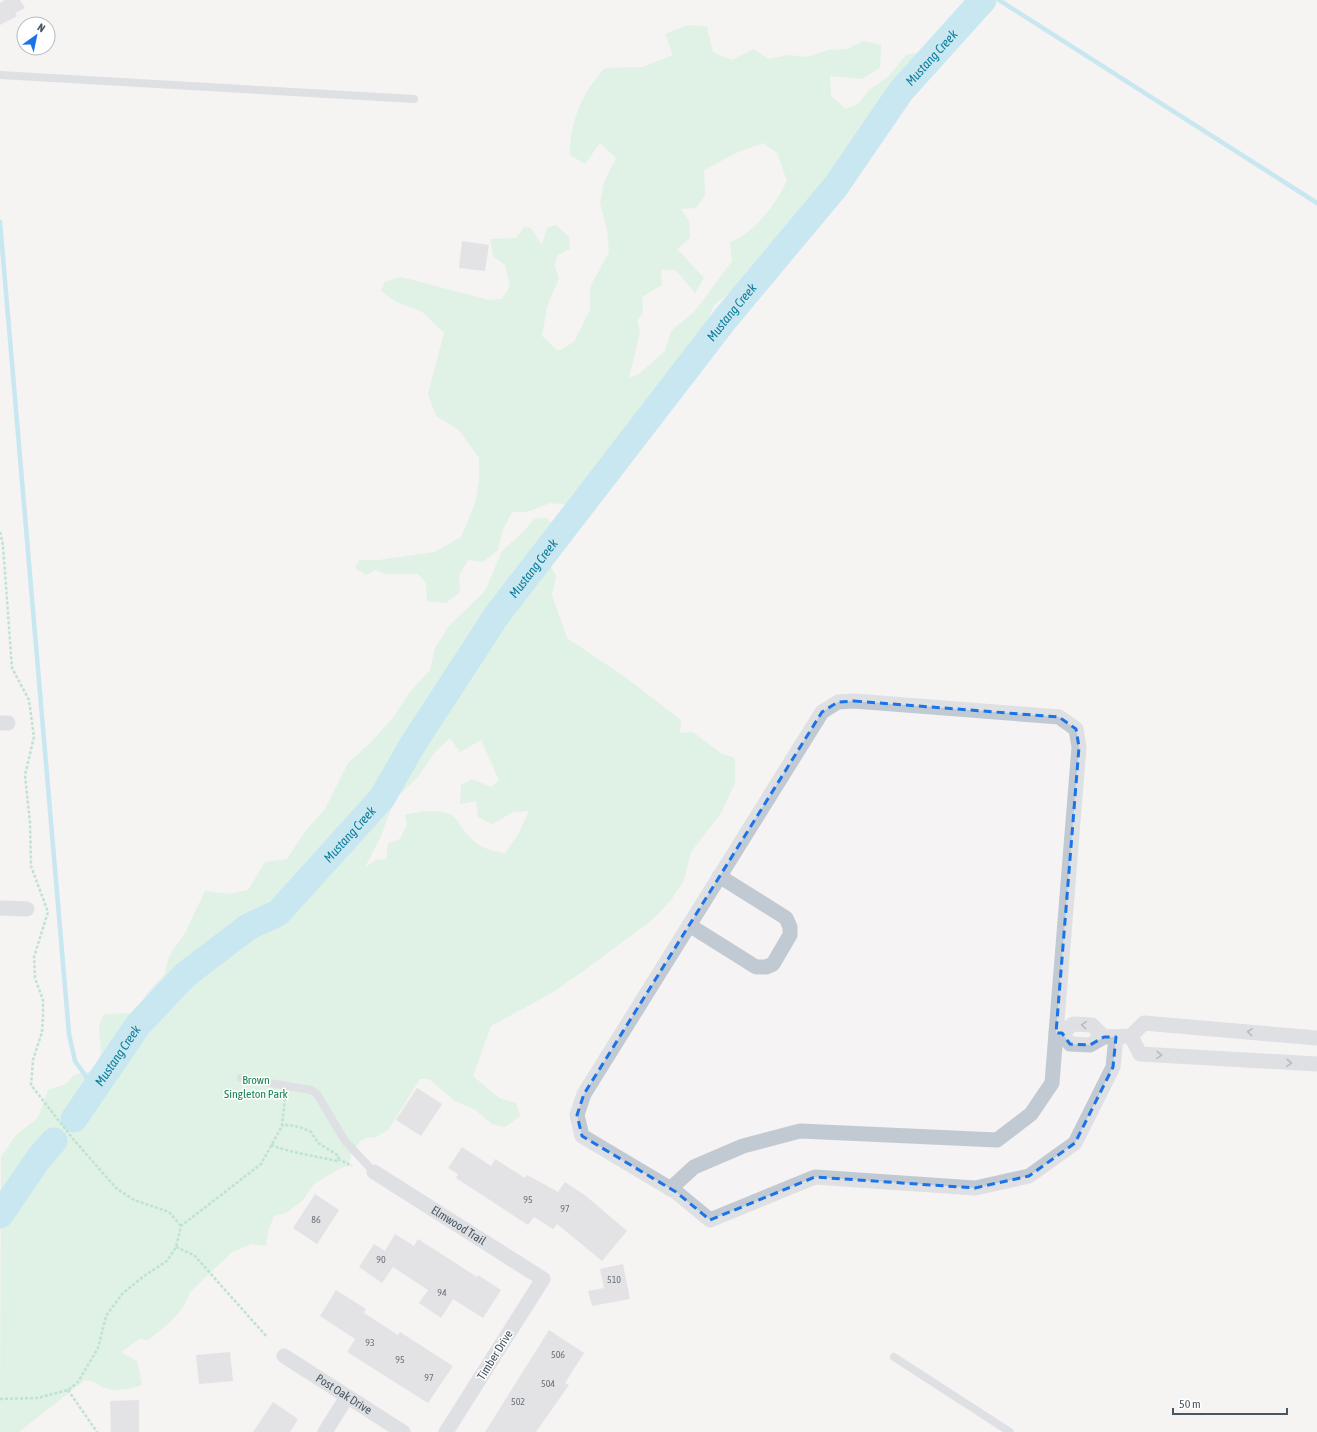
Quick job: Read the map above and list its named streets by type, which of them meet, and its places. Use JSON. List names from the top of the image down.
{
  "streets": {
    "street": ["Elmwood Trail", "Timber Drive", "Post Oak Drive"]
  },
  "crossings": [
    ["Elmwood Trail", "Timber Drive"]
  ],
  "water": ["Mustang Creek"],
  "parks": ["Brown Singleton Park"],
  "house_numbers": [
    "95",
    "97",
    "86",
    "90",
    "510",
    "94",
    "93",
    "506",
    "95",
    "97",
    "504",
    "502"
  ],
  "scale_bar": "50 m",
  "north": "top right"
}
